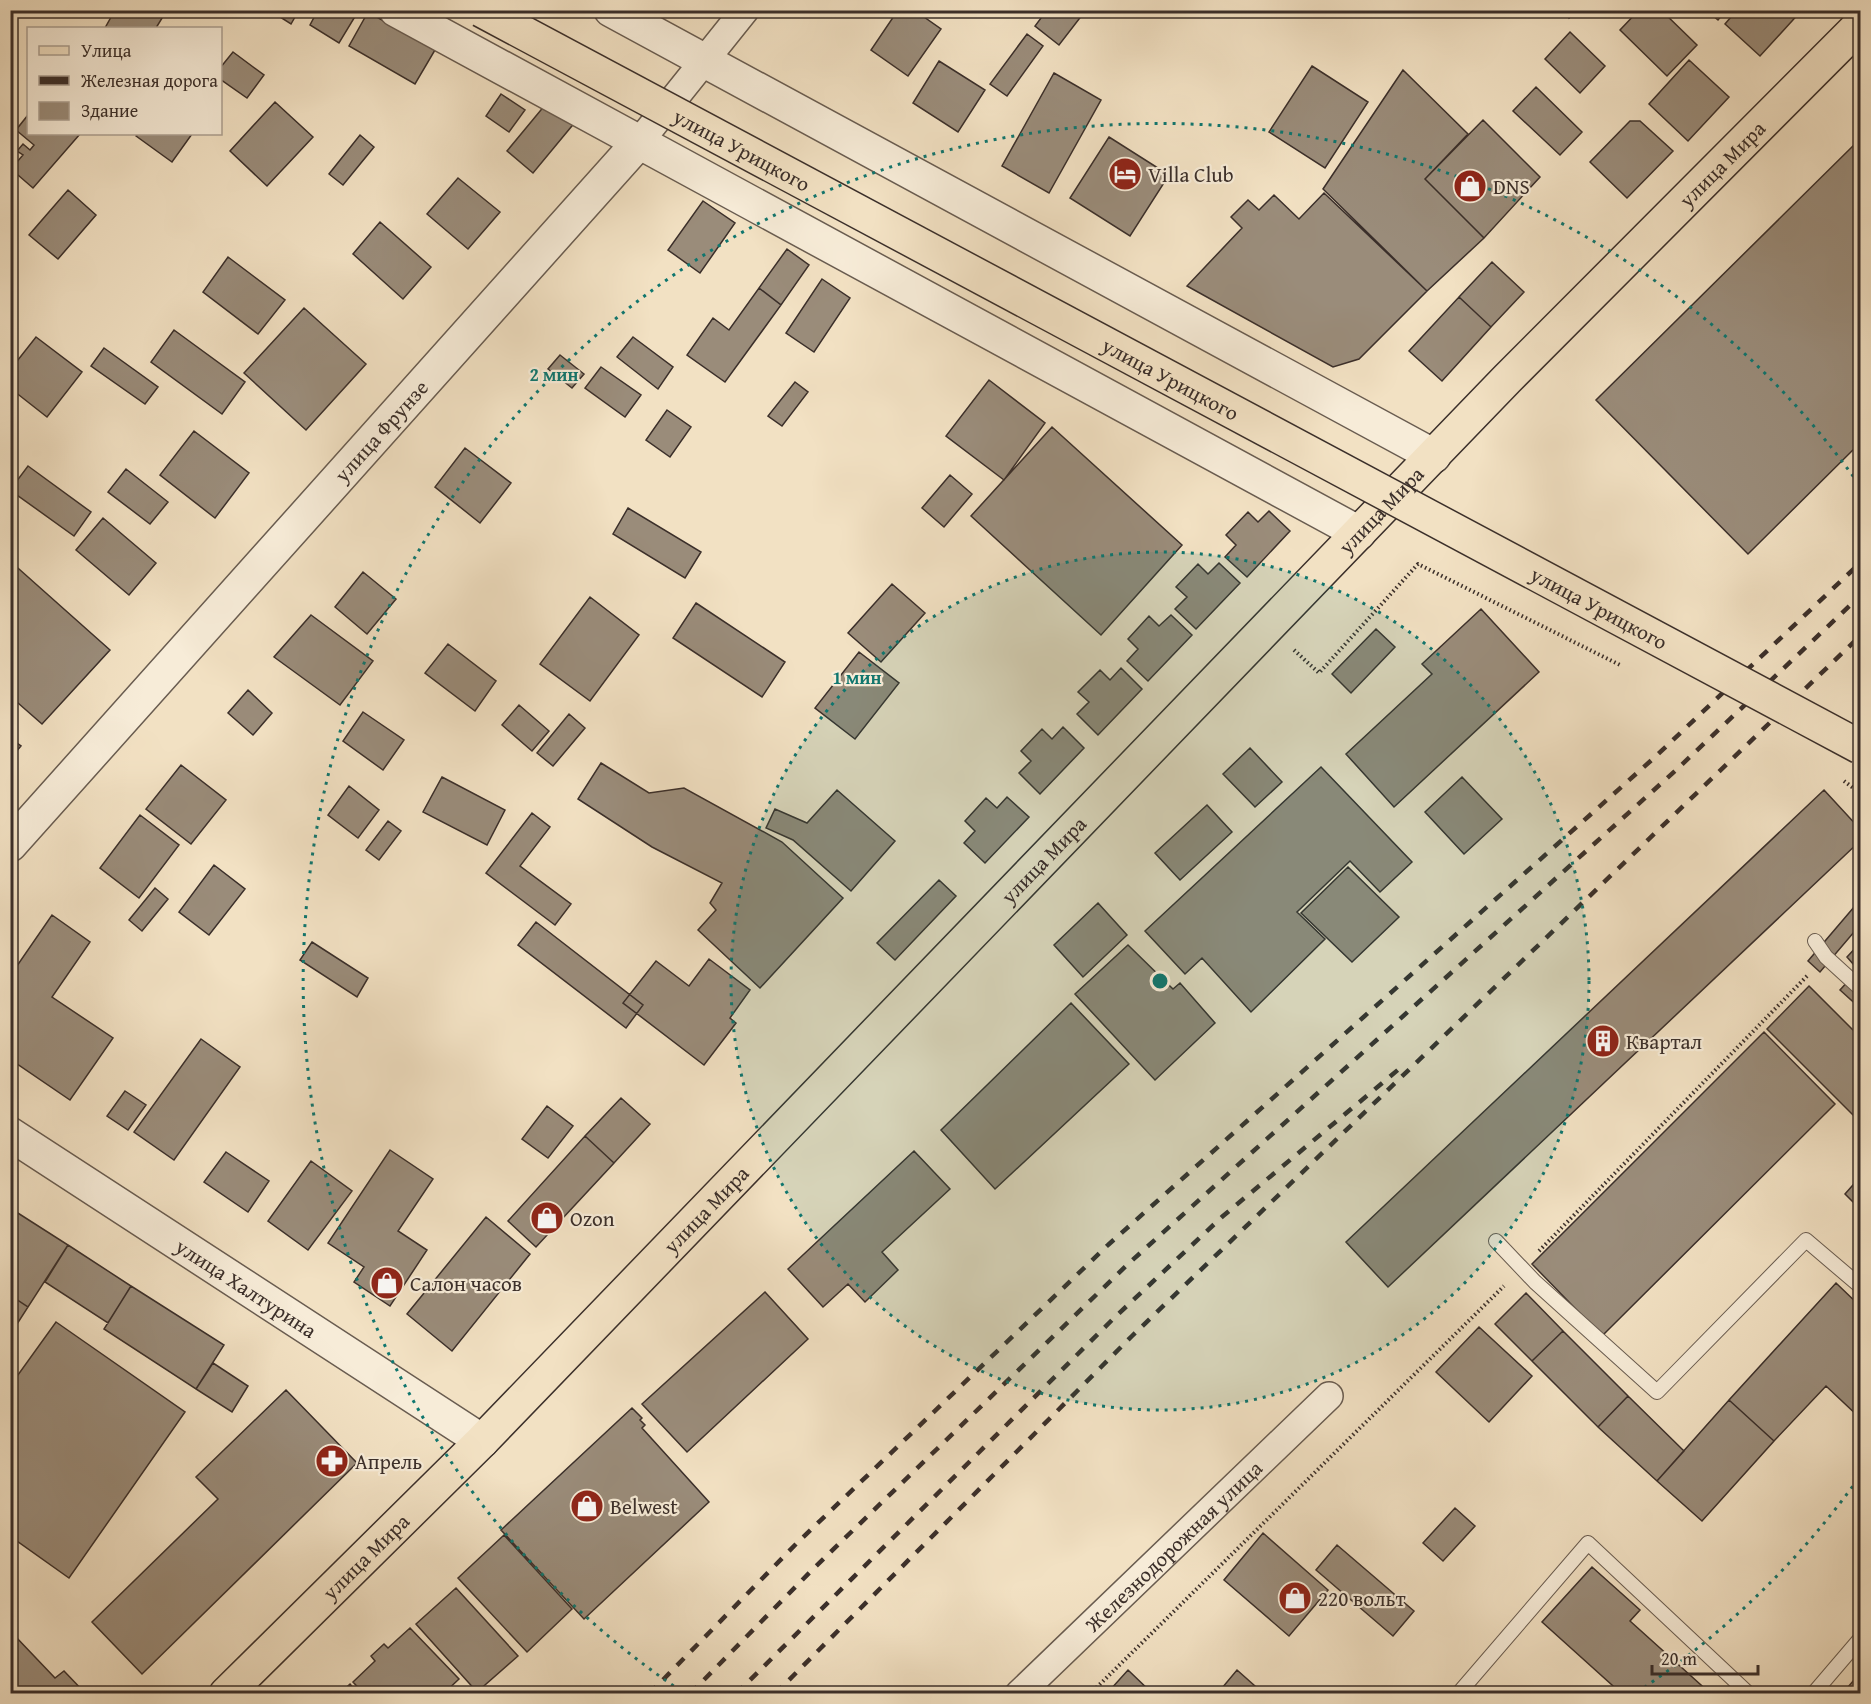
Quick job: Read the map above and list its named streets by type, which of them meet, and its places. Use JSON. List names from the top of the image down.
{
  "streets": {
    "main road": ["улица Урицкого", "улица Мира"],
    "street": ["улица Фрунзе", "улица Халтурина", "Железнодорожная улица"]
  },
  "crossings": [
    ["улица Урицкого", "улица Мира"],
    ["улица Урицкого", "улица Фрунзе"],
    ["улица Мира", "улица Халтурина"]
  ],
  "places": {
    "hotel": ["Villa Club"],
    "shop": [
      "DNS",
      "Ozon",
      "Салон часов",
      "Belwest",
      "220 вольт"
    ],
    "building": ["Квартал"],
    "pharmacy": ["Апрель"]
  },
  "legend": ["Улица", "Железная дорога", "Здание"],
  "scale_bar": "20 m",
  "rings": ["2 мин", "1 мин"]
}
